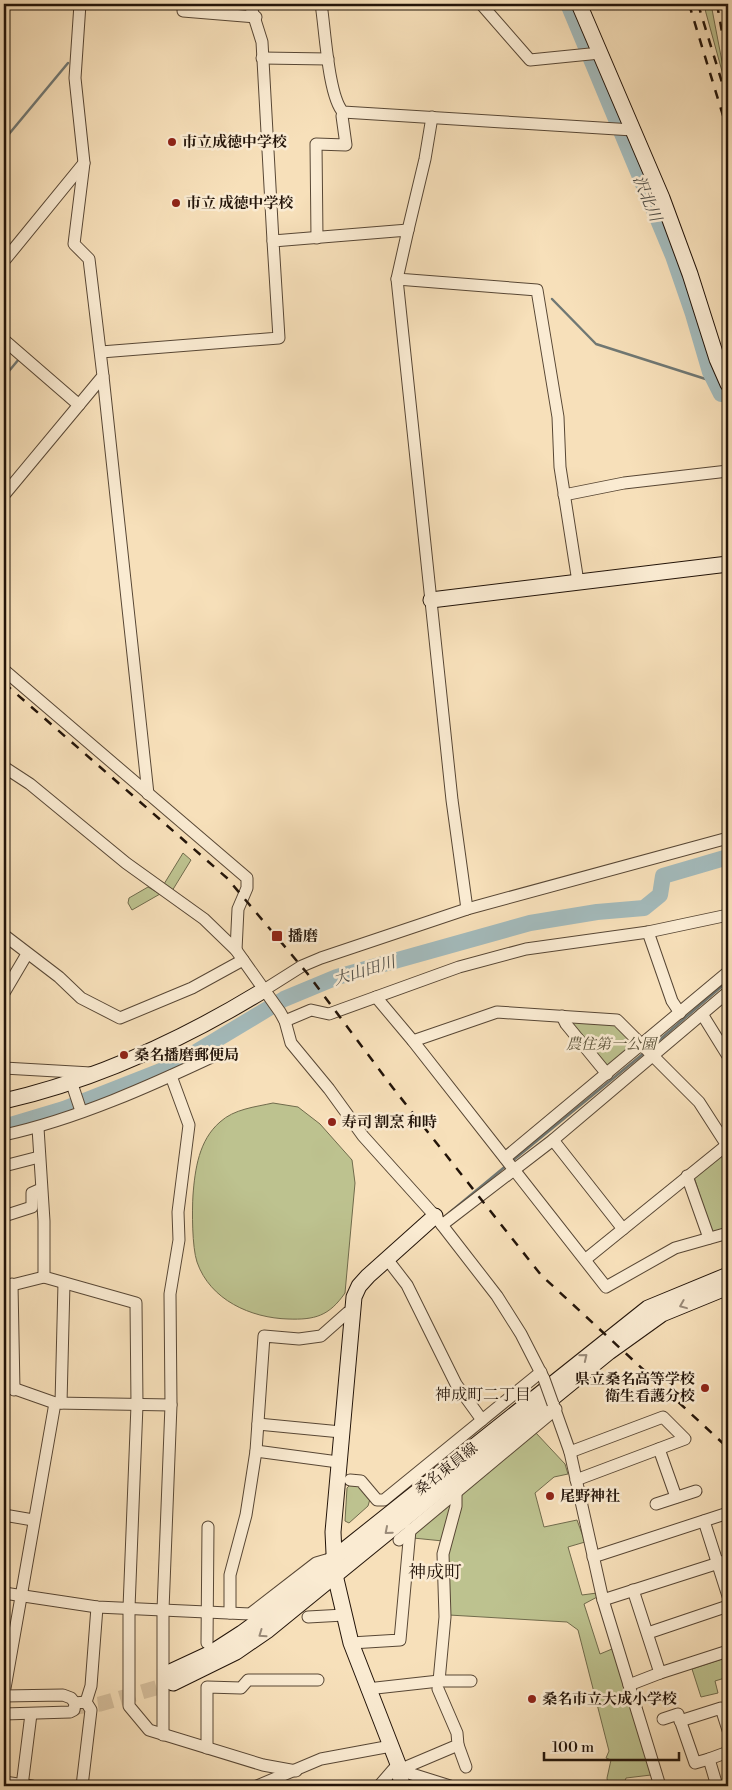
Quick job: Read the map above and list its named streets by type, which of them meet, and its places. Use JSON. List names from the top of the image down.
{
  "streets": {
    "street": ["桑名東員線"]
  },
  "districts": ["神成町二丁目", "神成町"],
  "water": ["沢北川", "大山田川"],
  "parks": ["農住第一公園"],
  "places": {
    "other": [
      "市立成徳中学校",
      "市立 成徳中学校",
      "桑名播磨郵便局",
      "寿司 割烹 和時",
      "県立桑名高等学校 衛生看護分校",
      "尾野神社",
      "桑名市立大成小学校"
    ],
    "transit": ["播磨"]
  },
  "scale_bar": "100 m"
}
